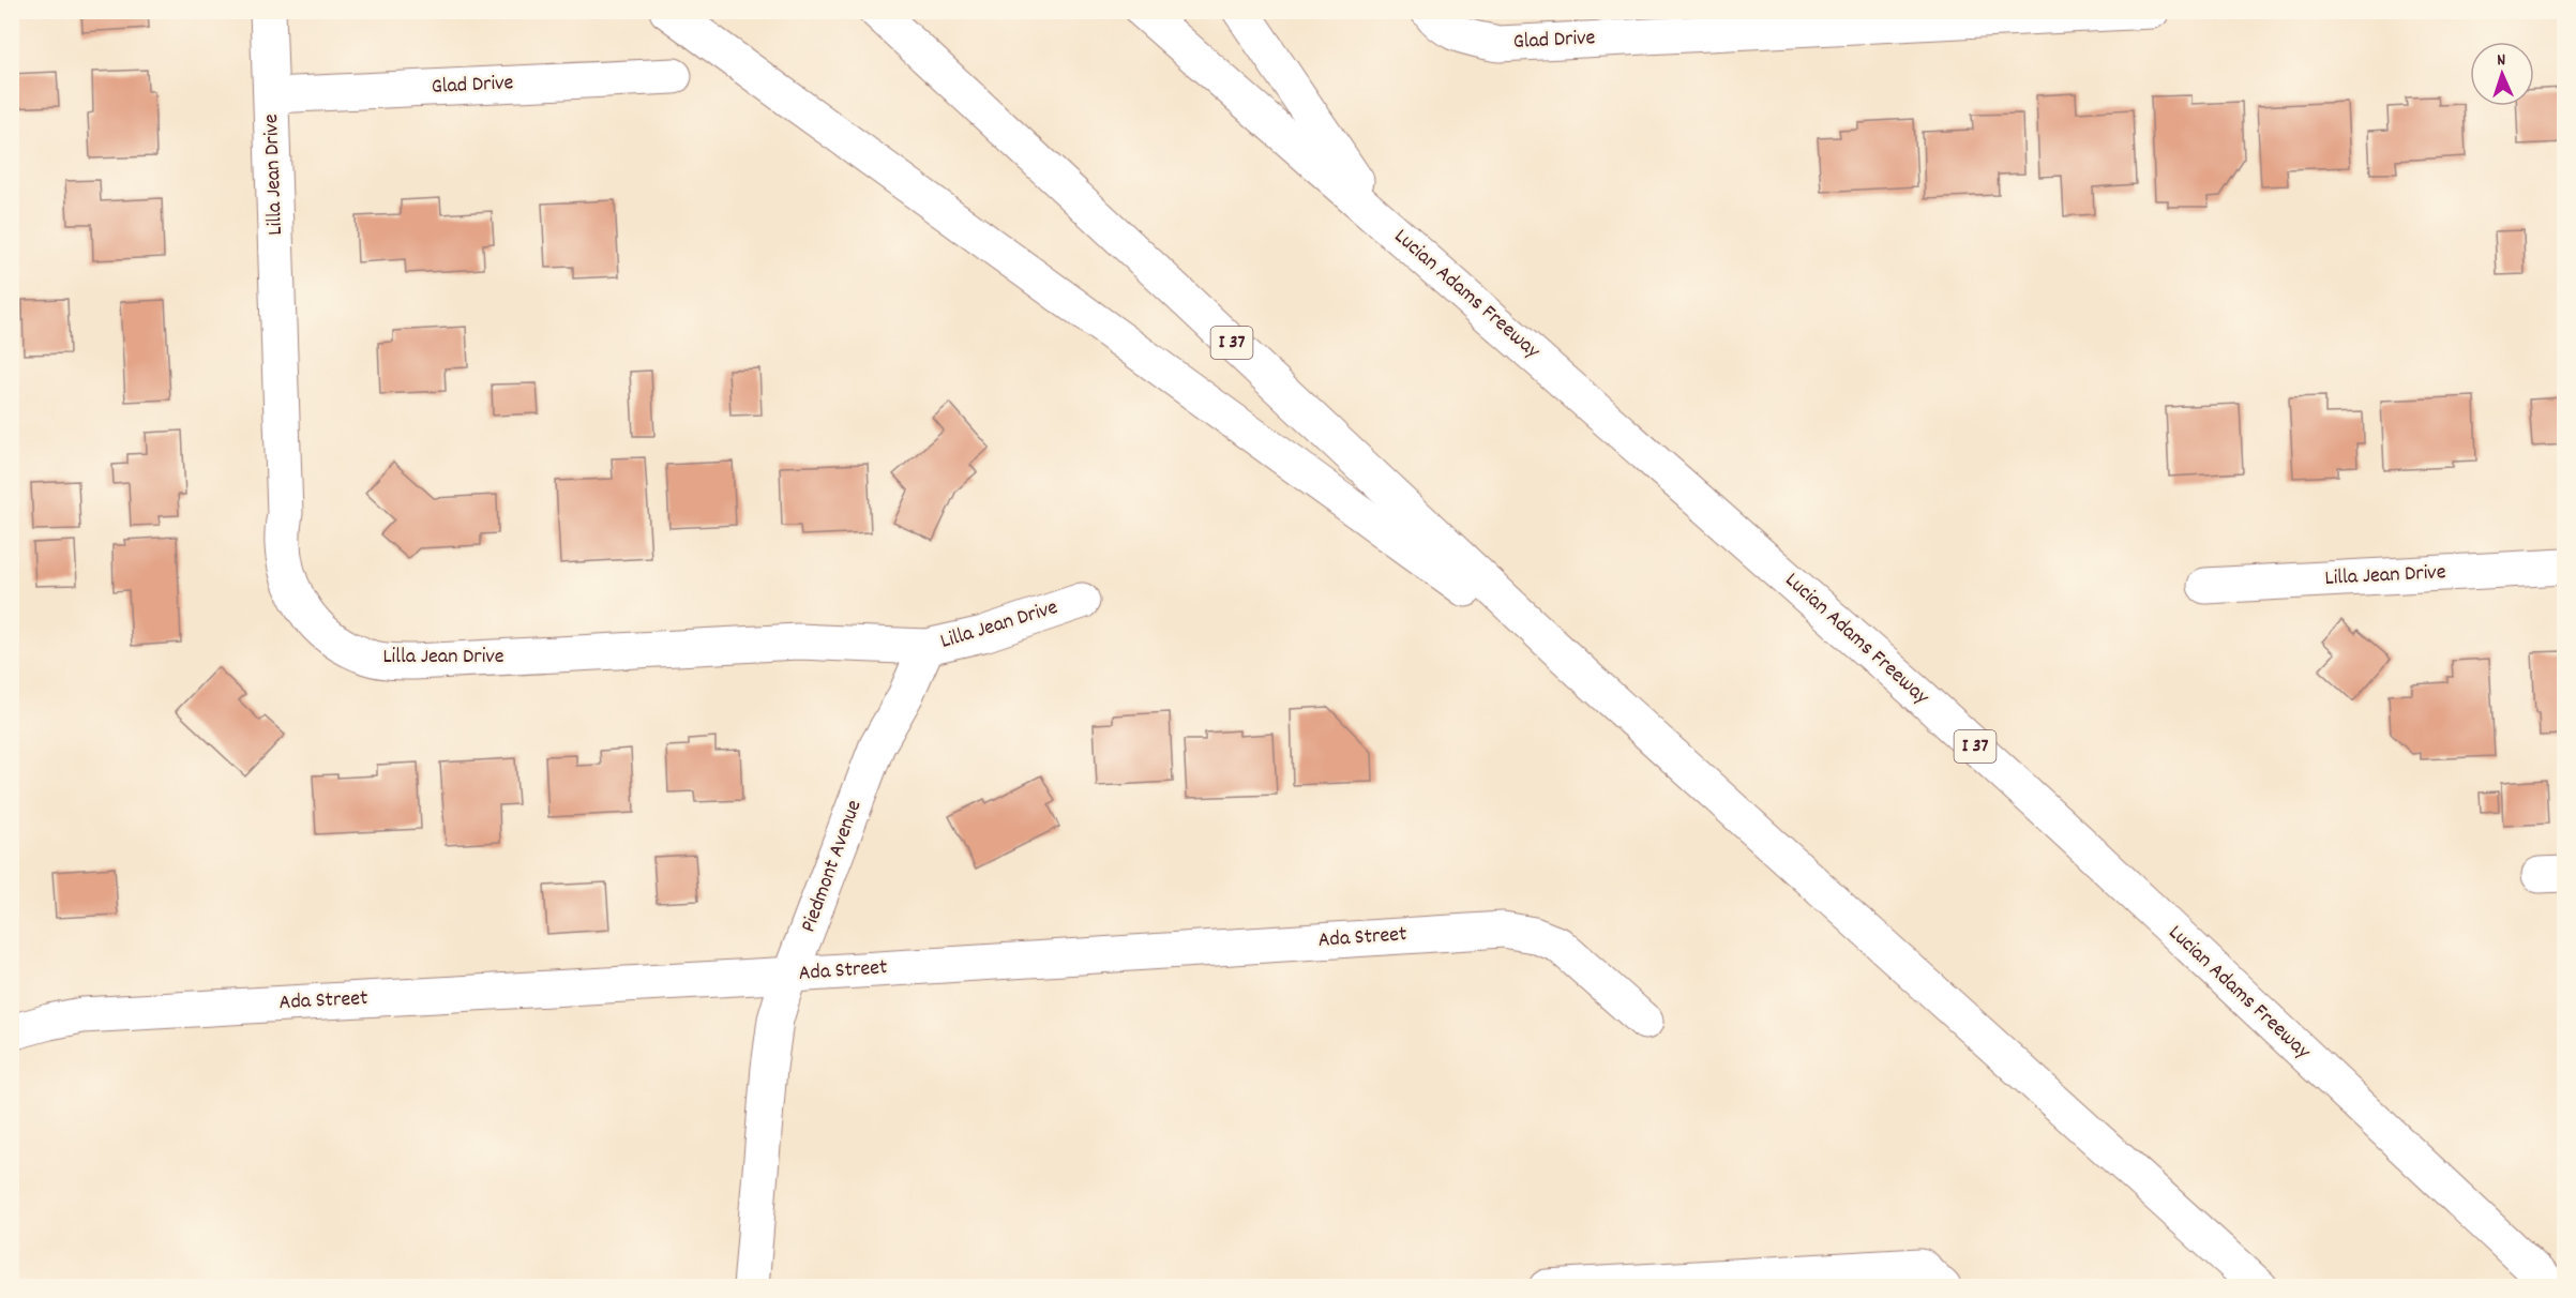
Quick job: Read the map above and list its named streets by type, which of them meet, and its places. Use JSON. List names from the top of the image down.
{
  "streets": {
    "main road": [
      "Glad Drive",
      "Lilla Jean Drive",
      "Lucian Adams Freeway",
      "I 37",
      "Piedmont Avenue",
      "Ada Street"
    ]
  },
  "crossings": [
    ["Glad Drive", "Lilla Jean Drive"],
    ["Lilla Jean Drive", "Piedmont Avenue"],
    ["Piedmont Avenue", "Ada Street"]
  ],
  "north": "top"
}
